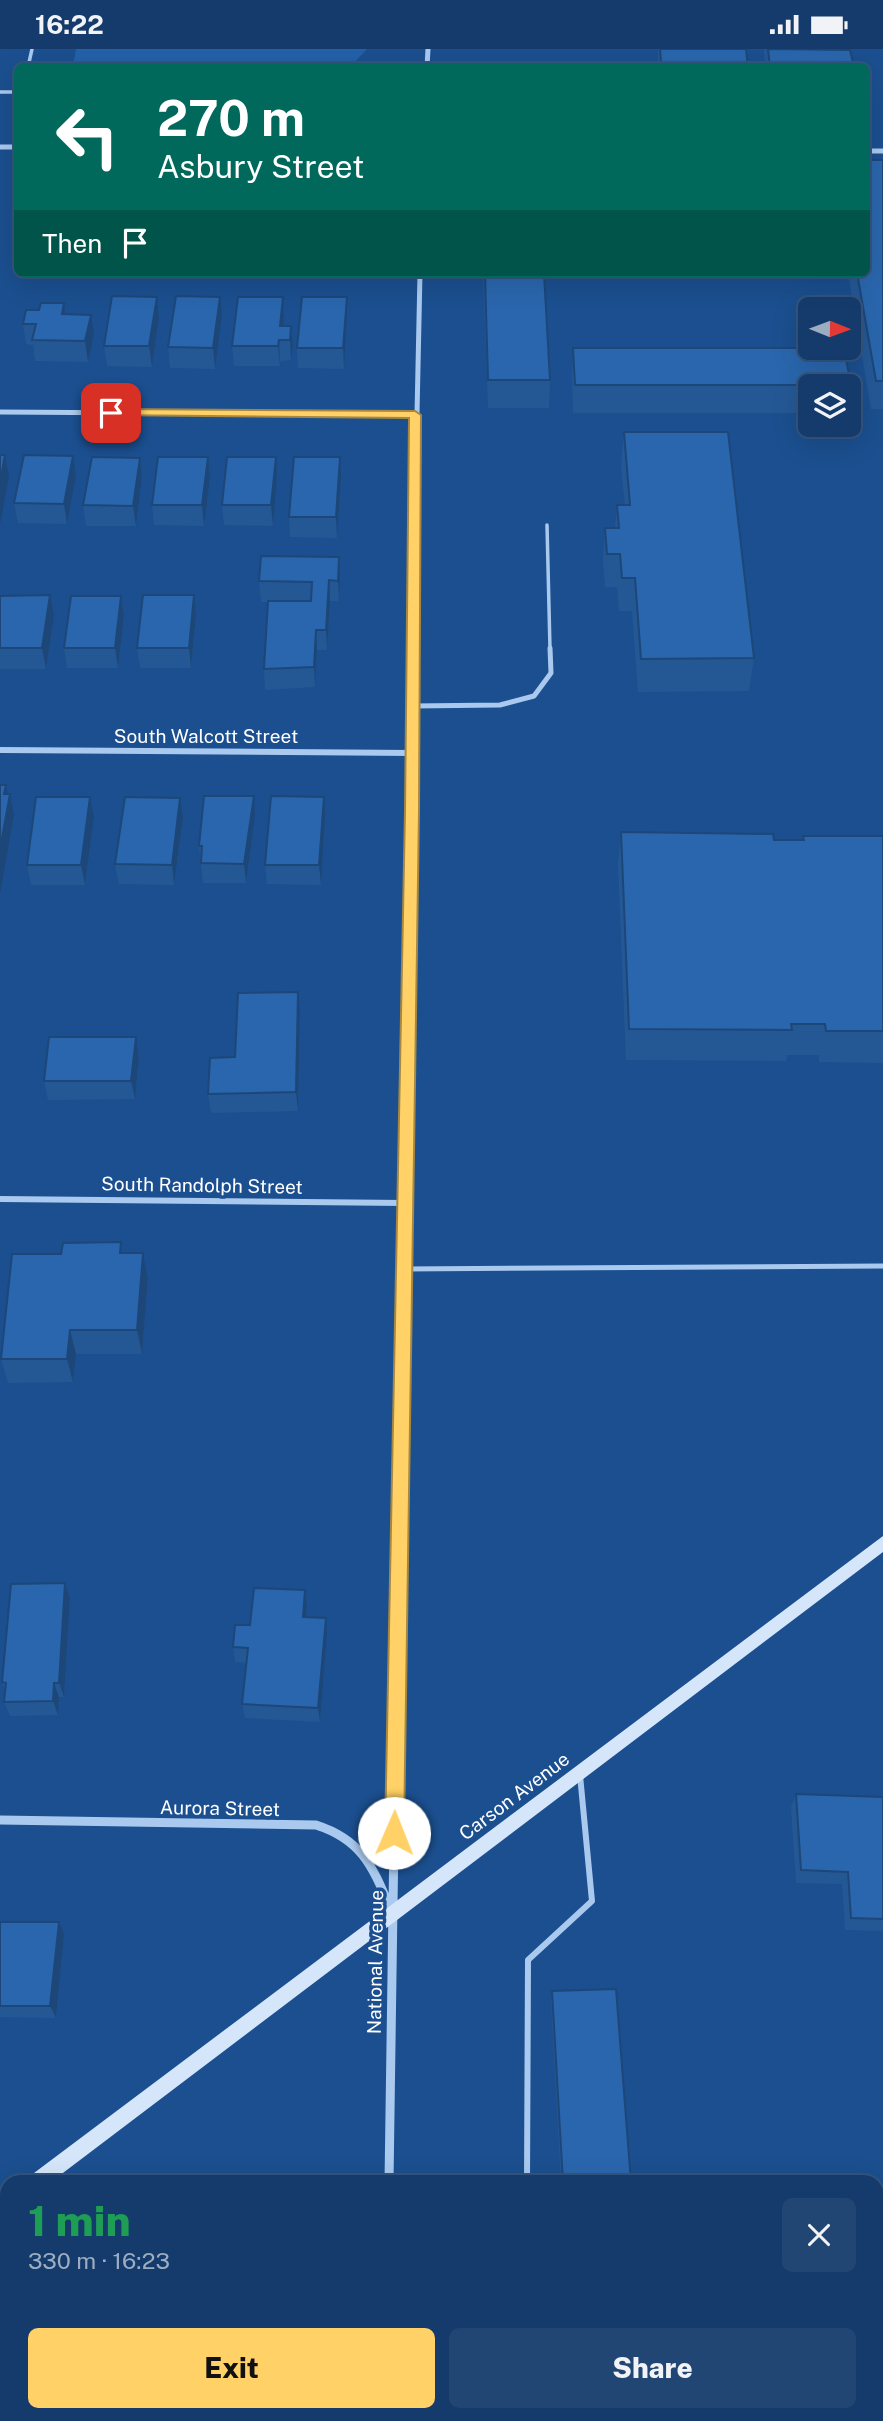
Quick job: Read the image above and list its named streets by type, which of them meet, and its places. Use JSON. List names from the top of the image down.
{
  "streets": {
    "main road": ["Carson Avenue"],
    "street": [
      "South Walcott Street",
      "South Randolph Street",
      "Aurora Street",
      "National Avenue"
    ]
  },
  "crossings": [
    ["South Walcott Street", "National Avenue"],
    ["South Randolph Street", "National Avenue"],
    ["Carson Avenue", "Aurora Street"],
    ["Carson Avenue", "National Avenue"],
    ["Aurora Street", "National Avenue"]
  ],
  "north": "right",
  "page": {
    "status": "16:22",
    "turn": ["270 m", "Asbury Street"],
    "then": "Then",
    "heading": ["1 min", "330 m · 16:23"],
    "buttons": ["Exit", "Share"]
  }
}
